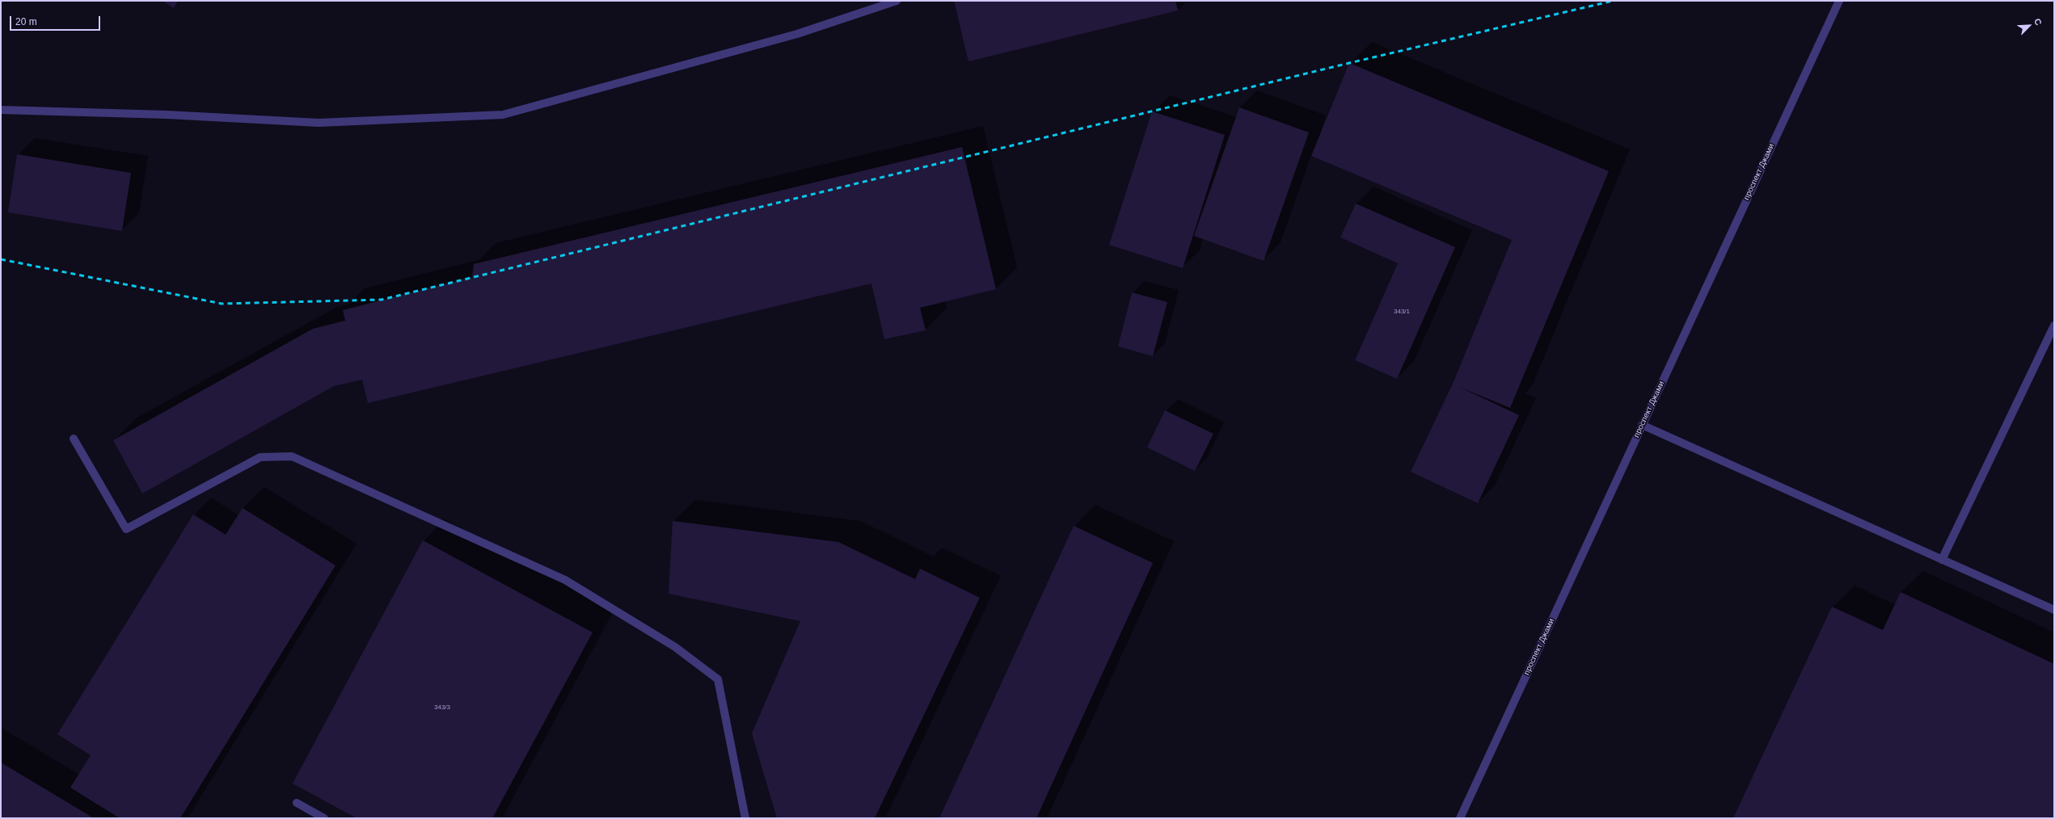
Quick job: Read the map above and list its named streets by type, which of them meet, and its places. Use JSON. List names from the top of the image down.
{
  "streets": {
    "street": ["проспект Джами"]
  },
  "house_numbers": ["343/1", "343/3"],
  "scale_bar": "20 m",
  "north": "top right"
}
